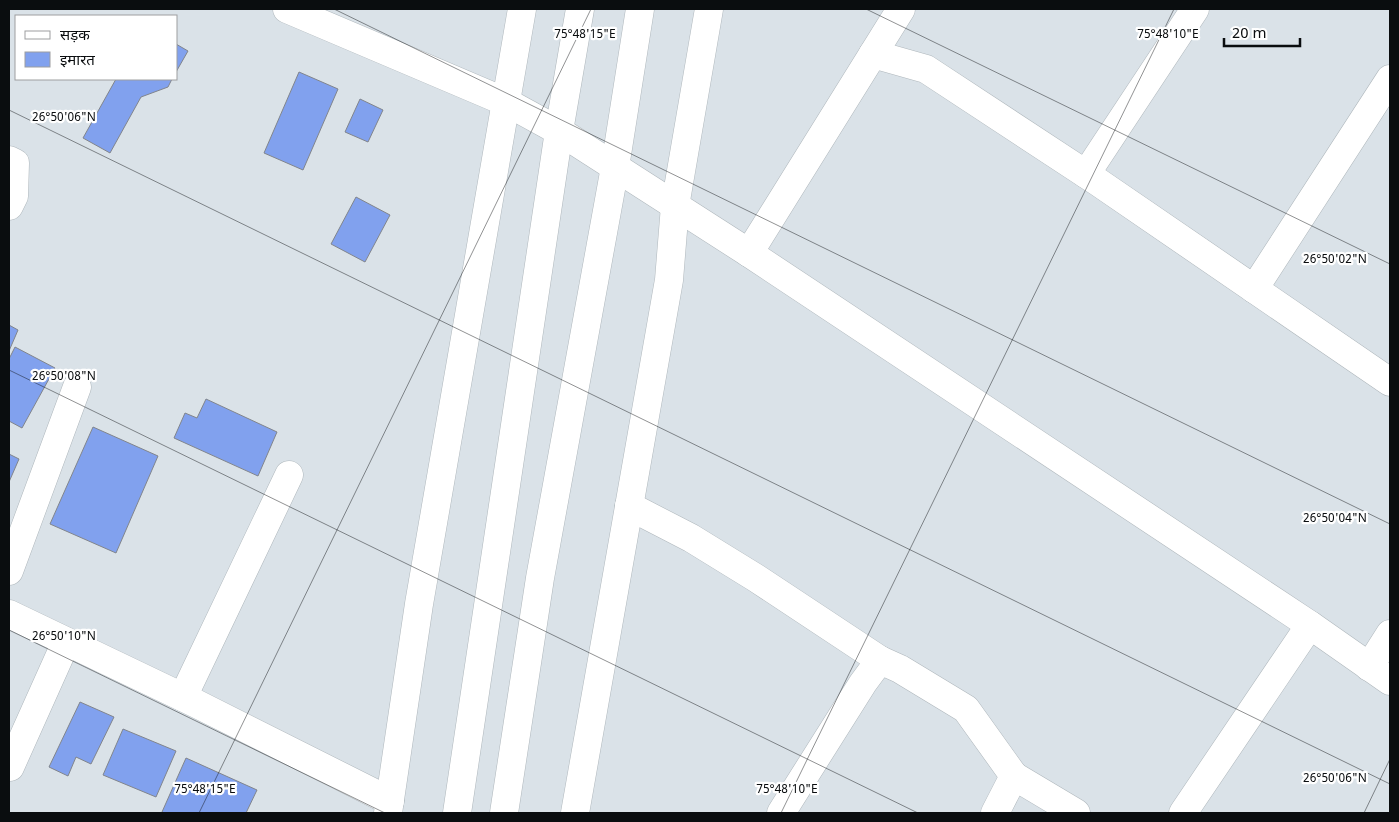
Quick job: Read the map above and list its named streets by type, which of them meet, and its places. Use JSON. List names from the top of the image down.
{
  "legend": ["सड़क", "इमारत"],
  "scale_bar": "20 m",
  "coordinates": [
    "75°48'15\"E",
    "75°48'10\"E",
    "26°50'06\"N",
    "26°50'02\"N",
    "26°50'08\"N",
    "26°50'04\"N",
    "26°50'10\"N"
  ]
}
